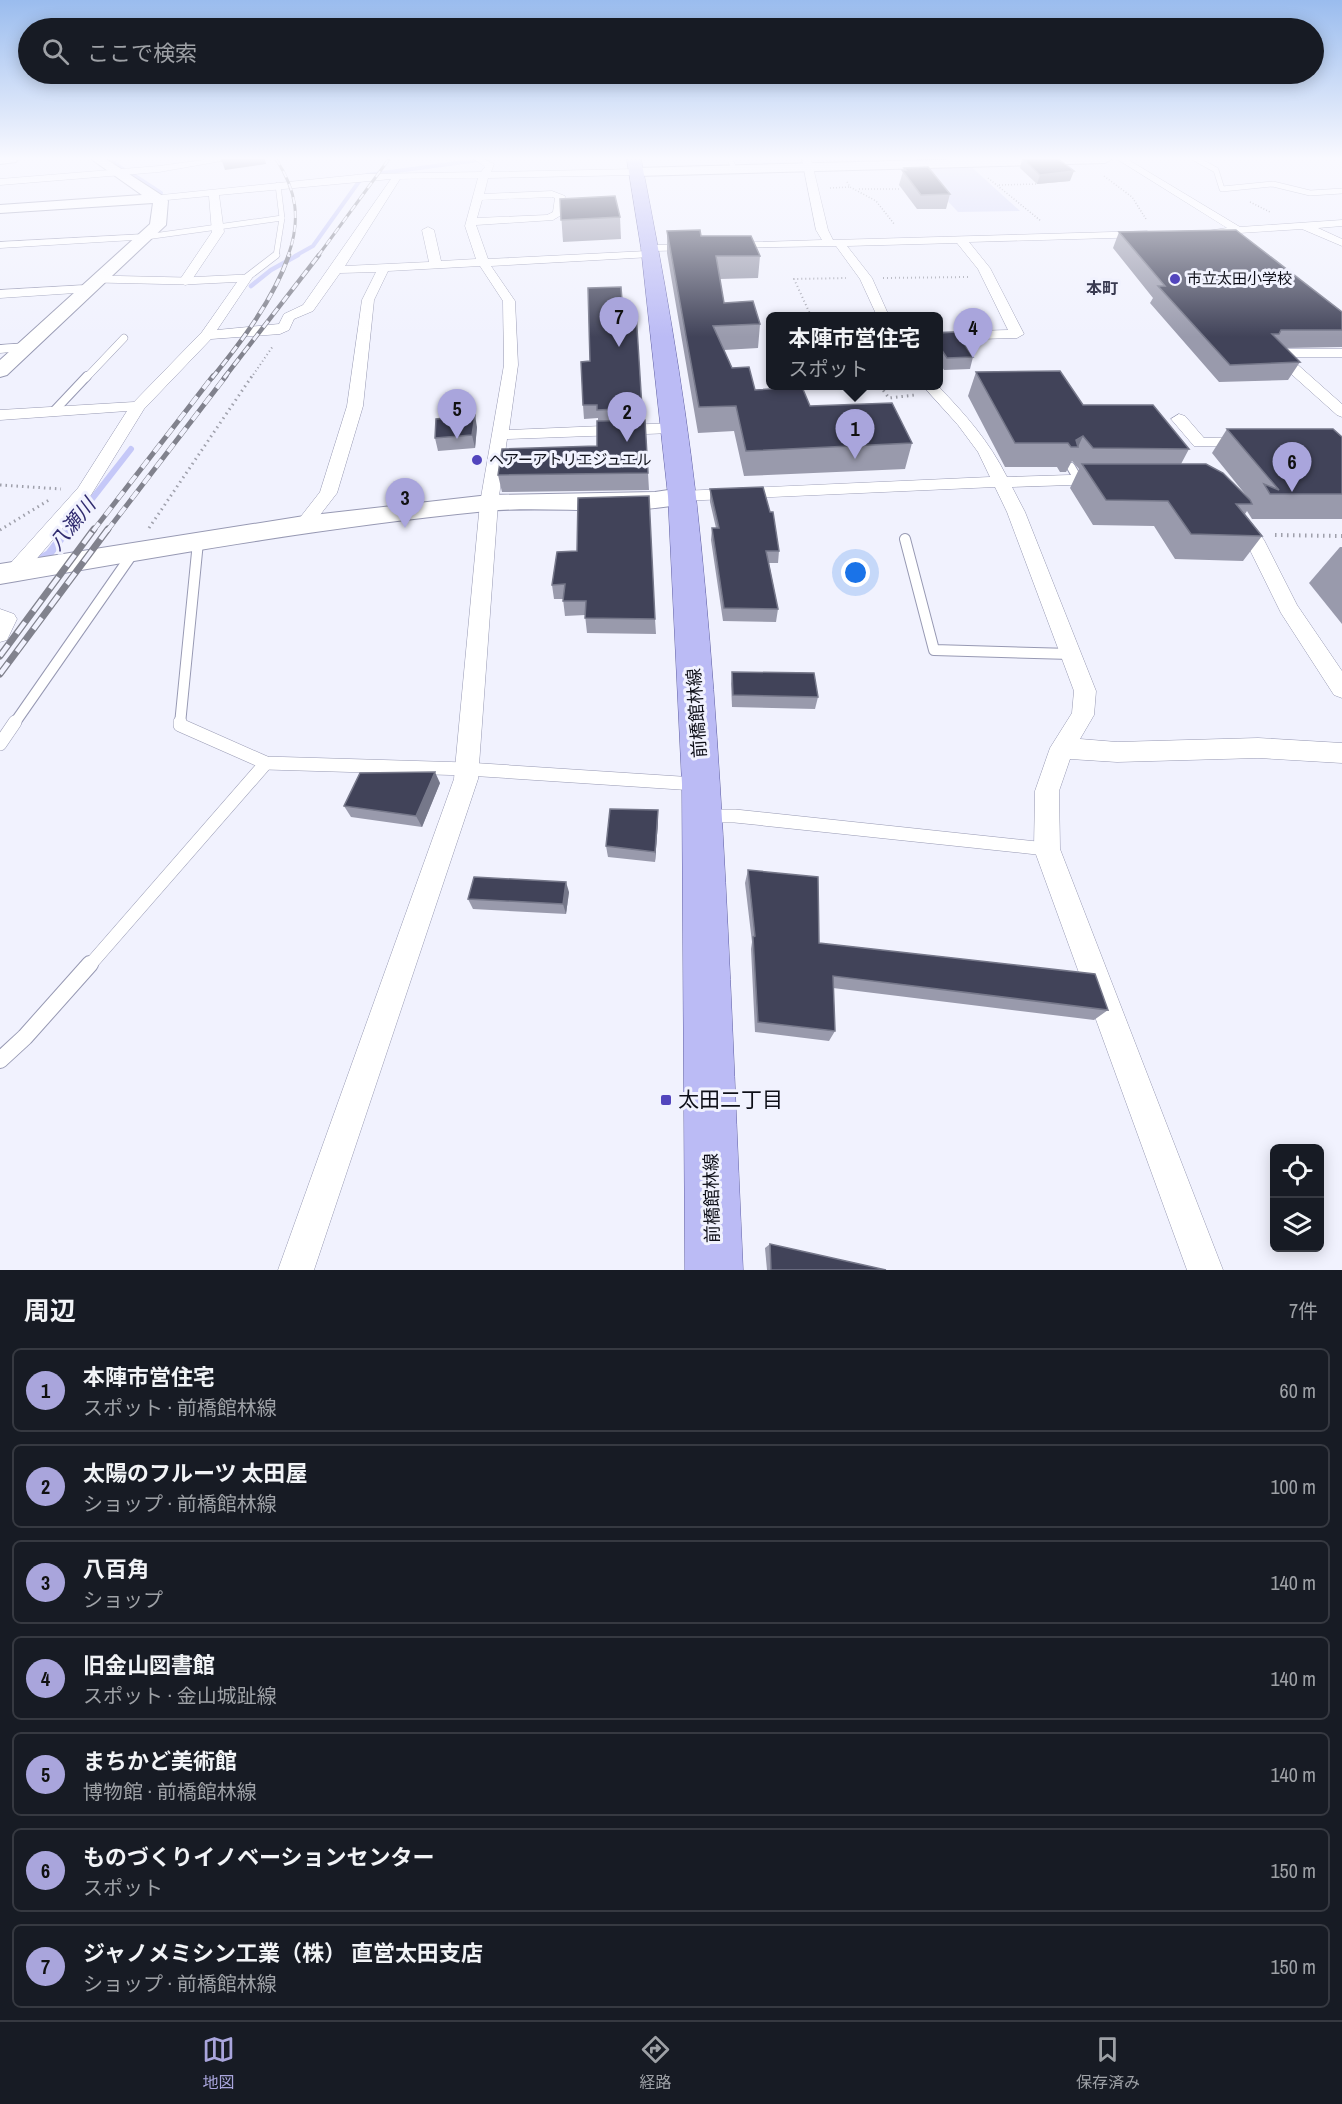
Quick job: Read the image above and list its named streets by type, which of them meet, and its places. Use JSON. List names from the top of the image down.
{
  "streets": {
    "main road": ["前橋館林線"]
  },
  "districts": ["本町"],
  "water": ["八瀬川"],
  "places": {
    "other": ["市立太田小学校", "ヘアーアトリエジュエル"],
    "transit": ["太田二丁目"]
  },
  "page": {
    "search": "ここで検索",
    "pins": [
      "7",
      "4",
      "5",
      "2",
      "1",
      "6",
      "3"
    ],
    "popup": ["本陣市営住宅", "スポット"],
    "heading": ["周辺", "7件"],
    "list": [
      {
        "mark": "1",
        "name": "本陣市営住宅",
        "note": "スポット · 前橋館林線",
        "value": "60 m"
      },
      {
        "mark": "2",
        "name": "太陽のフルーツ 太田屋",
        "note": "ショップ · 前橋館林線",
        "value": "100 m"
      },
      {
        "mark": "3",
        "name": "八百角",
        "note": "ショップ",
        "value": "140 m"
      },
      {
        "mark": "4",
        "name": "旧金山図書館",
        "note": "スポット · 金山城趾線",
        "value": "140 m"
      },
      {
        "mark": "5",
        "name": "まちかど美術館",
        "note": "博物館 · 前橋館林線",
        "value": "140 m"
      },
      {
        "mark": "6",
        "name": "ものづくりイノベーションセンター",
        "note": "スポット",
        "value": "150 m"
      },
      {
        "mark": "7",
        "name": "ジャノメミシン工業（株） 直営太田支店",
        "note": "ショップ · 前橋館林線",
        "value": "150 m"
      }
    ],
    "nav": ["地図", "経路", "保存済み"]
  }
}
